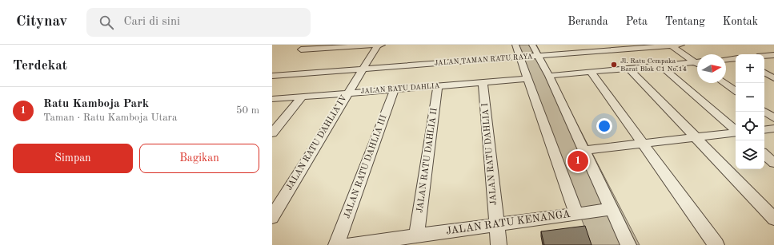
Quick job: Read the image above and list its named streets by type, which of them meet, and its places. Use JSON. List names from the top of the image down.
{
  "streets": {
    "street": [
      "JALAN TAMAN RATU RAYA",
      "JALAN RATU DAHLIA",
      "JALAN RATU DAHLIA IV",
      "JALAN RATU DAHLIA I",
      "JALAN RATU DAHLIA II",
      "JALAN RATU DAHLIA III",
      "JALAN RATU KENANGA"
    ]
  },
  "crossings": [
    ["JALAN TAMAN RATU RAYA", "JALAN RATU DAHLIA IV"],
    ["JALAN RATU DAHLIA", "JALAN RATU DAHLIA IV"],
    ["JALAN RATU DAHLIA", "JALAN RATU DAHLIA I"],
    ["JALAN RATU DAHLIA", "JALAN RATU DAHLIA II"],
    ["JALAN RATU DAHLIA", "JALAN RATU DAHLIA III"],
    ["JALAN RATU DAHLIA I", "JALAN RATU KENANGA"],
    ["JALAN RATU DAHLIA II", "JALAN RATU KENANGA"]
  ],
  "places": ["Jl. Ratu Cempaka Barat Blok C1 No.14"],
  "north": "right",
  "page": {
    "header": "Citynav",
    "search": "Cari di sini",
    "nav": [
      "Beranda",
      "Peta",
      "Tentang",
      "Kontak"
    ],
    "heading": "Terdekat",
    "map_buttons": ["+", "−"],
    "list": [
      {
        "mark": "1",
        "name": "Ratu Kamboja Park",
        "note": "Taman · Ratu Kamboja Utara",
        "value": "50 m"
      }
    ],
    "buttons": ["Simpan", "Bagikan"],
    "pins": "1"
  }
}
